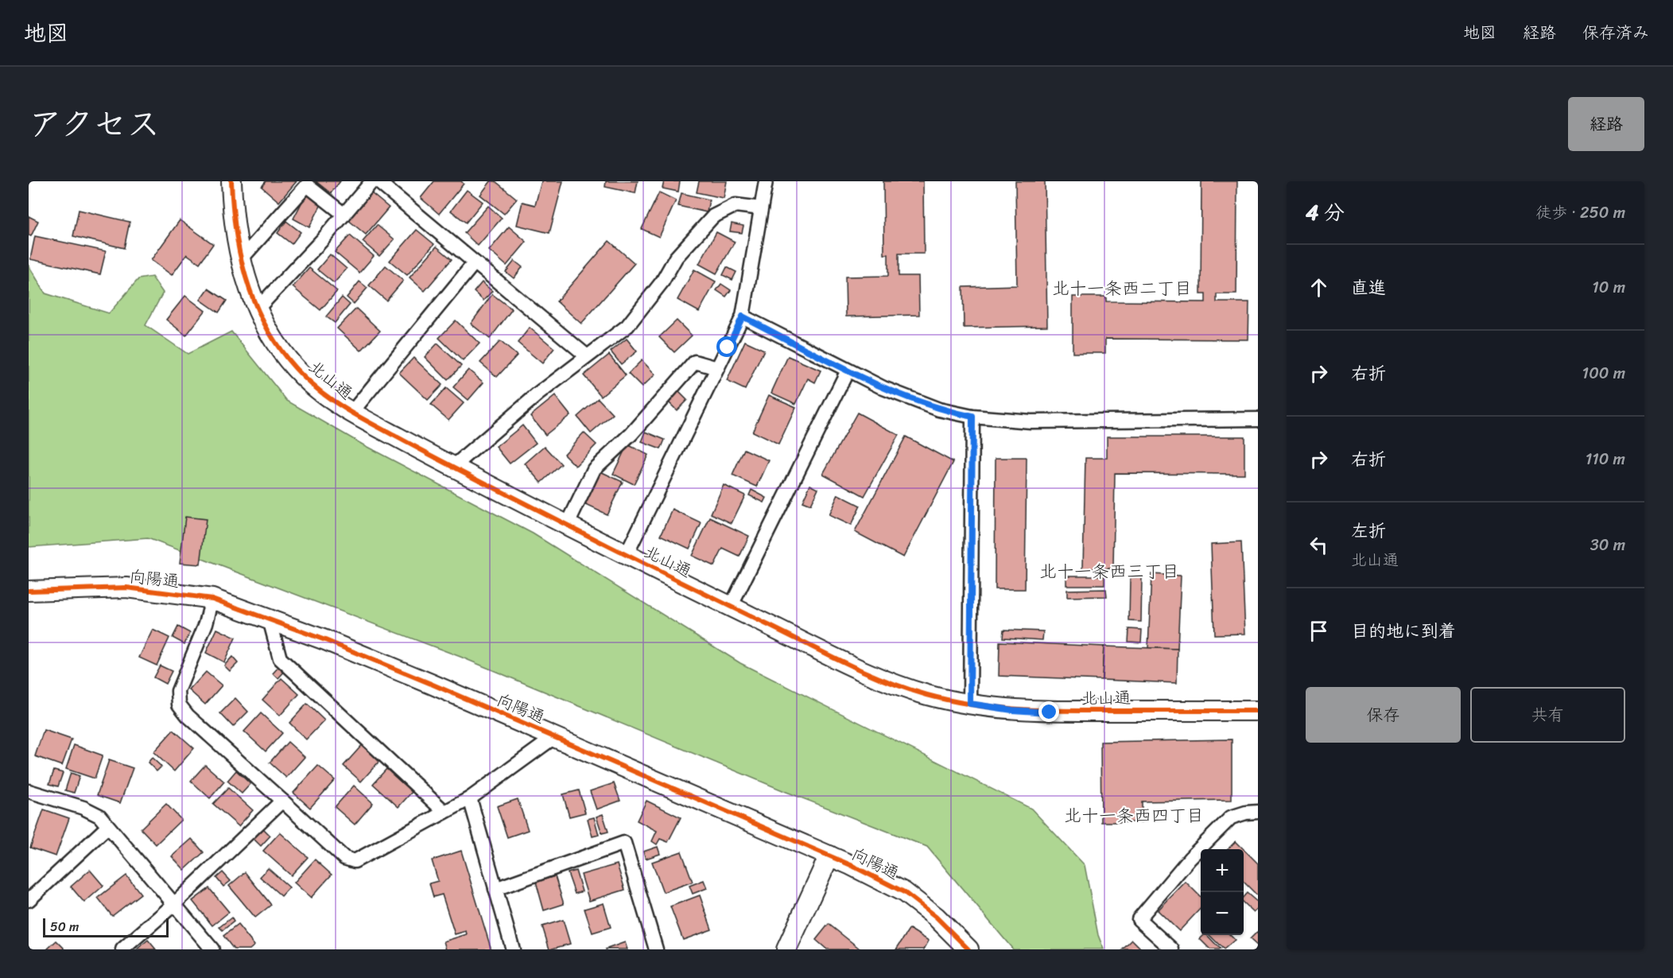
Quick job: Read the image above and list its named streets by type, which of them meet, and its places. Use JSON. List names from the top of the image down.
{
  "streets": {
    "street": ["北山通", "向陽通"]
  },
  "districts": ["北十一条西二丁目", "北十一条西三丁目", "北十一条西四丁目"],
  "scale_bar": "50 m",
  "page": {
    "header": "地図",
    "nav": ["地図", "経路", "保存済み"],
    "title": "アクセス",
    "buttons": [
      "経路",
      ["保存", "共有"]
    ],
    "heading": ["4 分", "徒歩 · 250 m"],
    "list": [
      ["直進", "10 m"],
      ["右折", "100 m"],
      ["右折", "110 m"],
      ["左折", "北山通", "30 m"],
      "目的地に到着"
    ],
    "map_buttons": ["+", "−"],
    "scale": "50 m"
  }
}
